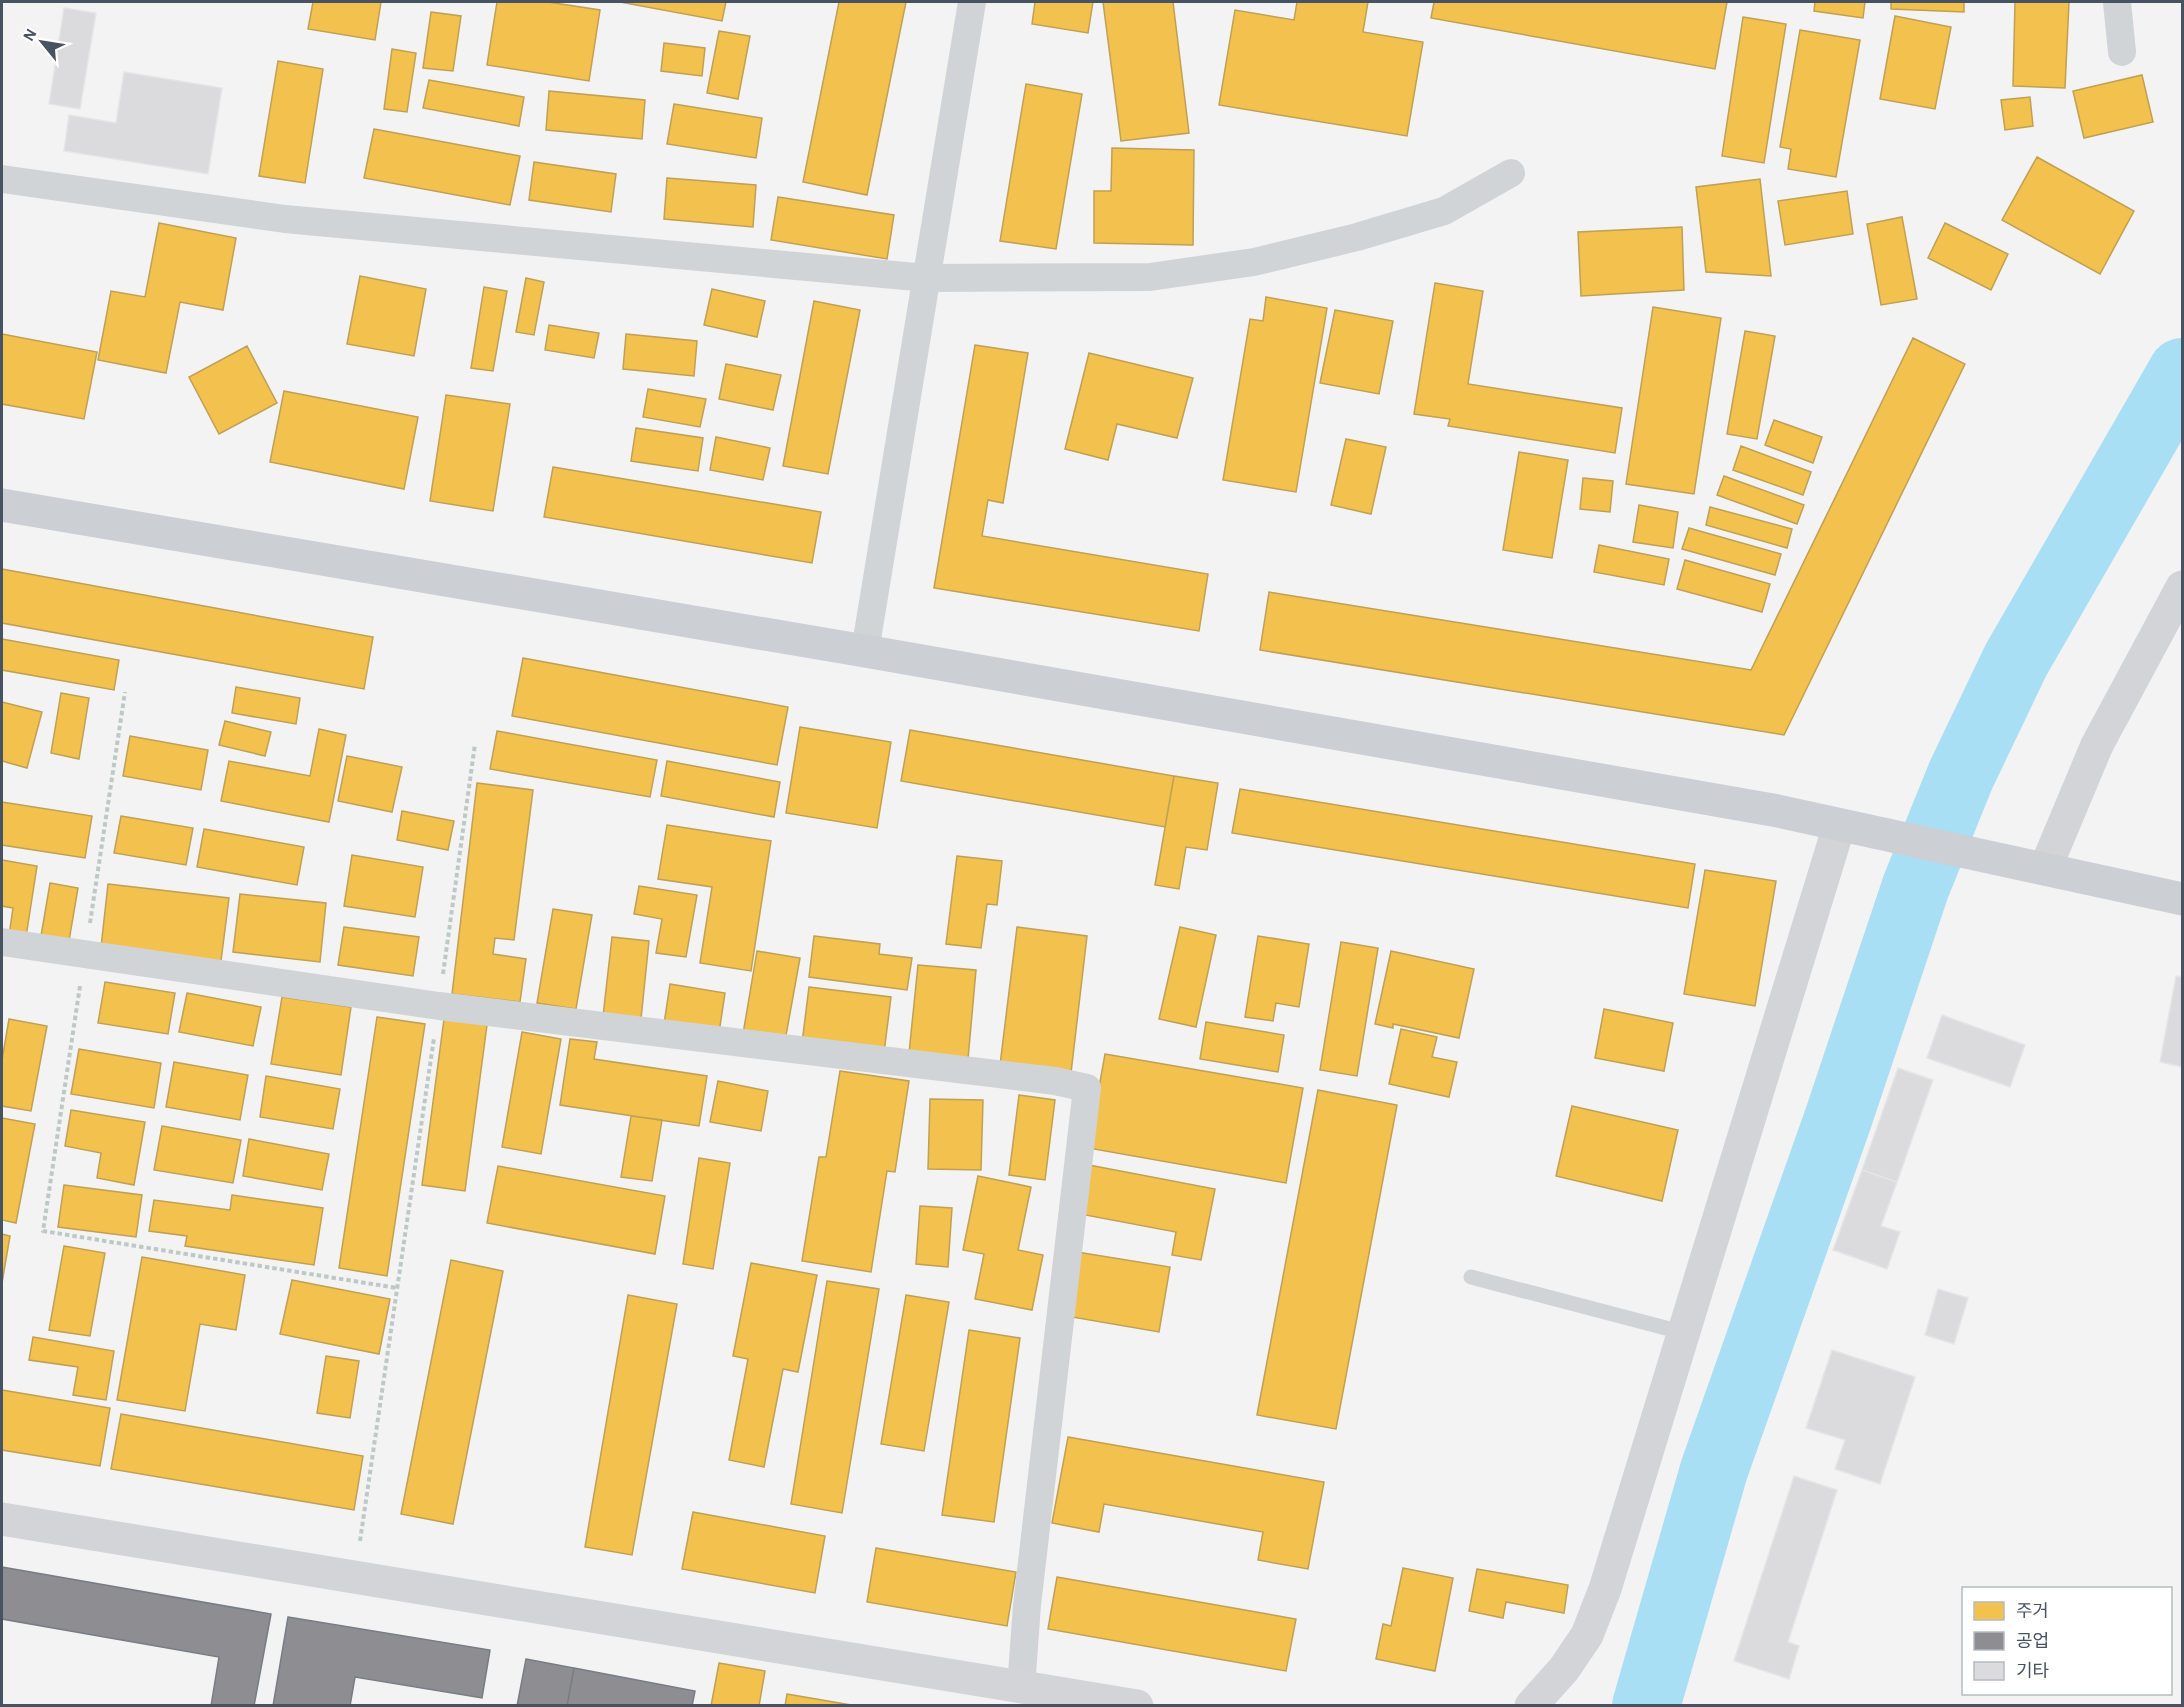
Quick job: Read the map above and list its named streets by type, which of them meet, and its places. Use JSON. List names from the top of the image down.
{
  "legend": ["주거", "공업", "기타"],
  "north": "top left"
}
